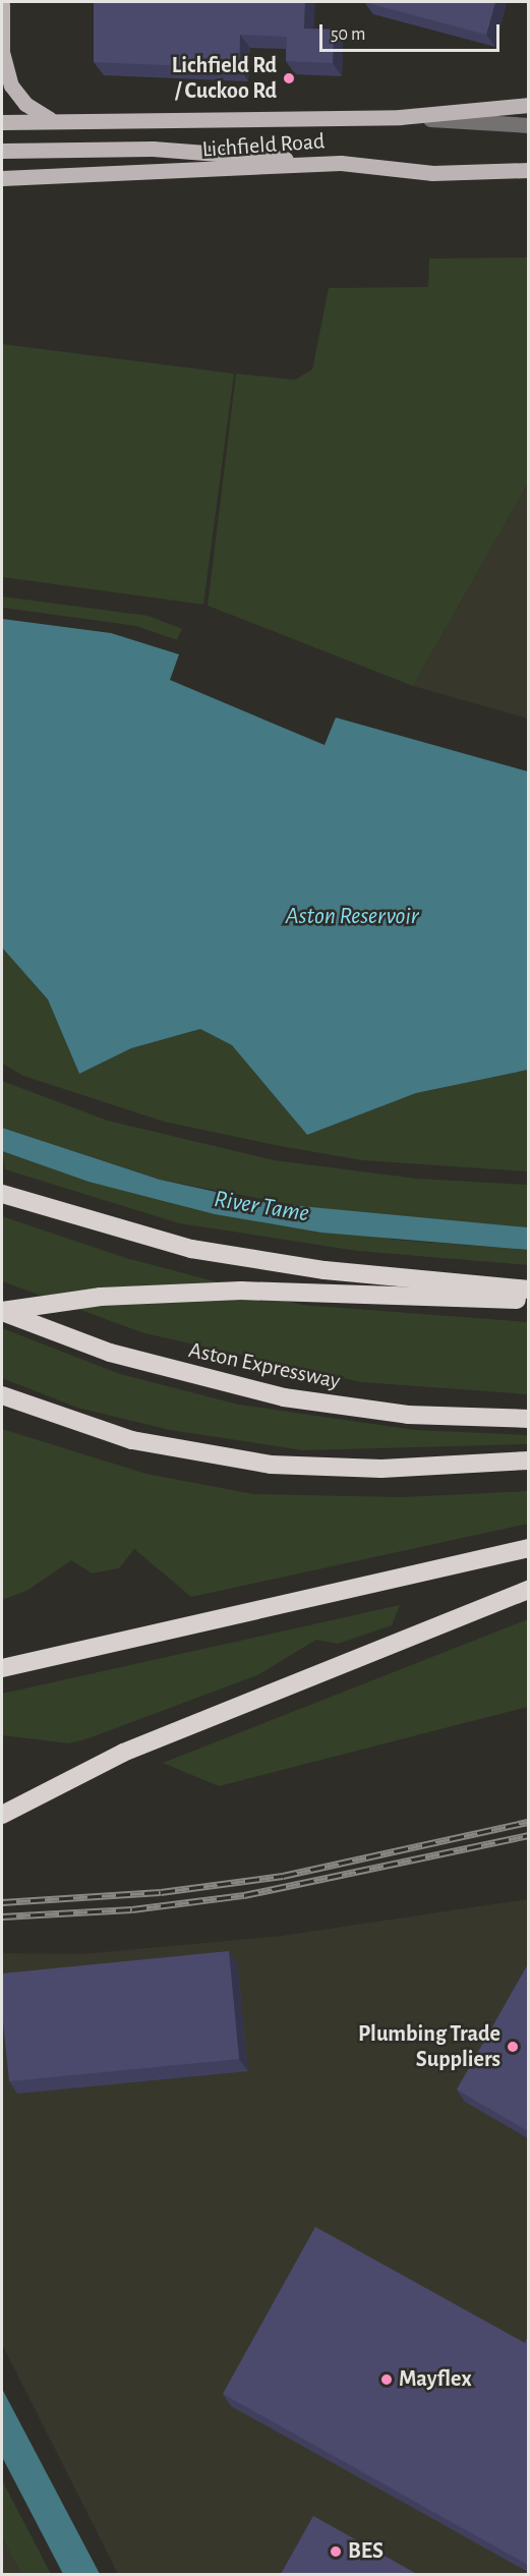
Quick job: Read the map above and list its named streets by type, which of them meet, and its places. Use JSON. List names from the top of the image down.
{
  "streets": {
    "highway": ["Aston Expressway"],
    "main road": ["Lichfield Road"]
  },
  "water": ["Aston Reservoir", "River Tame"],
  "places": [
    "Lichfield Rd / Cuckoo Rd",
    "Plumbing Trade Suppliers",
    "Mayflex",
    "BES"
  ],
  "scale_bar": "50 m"
}
